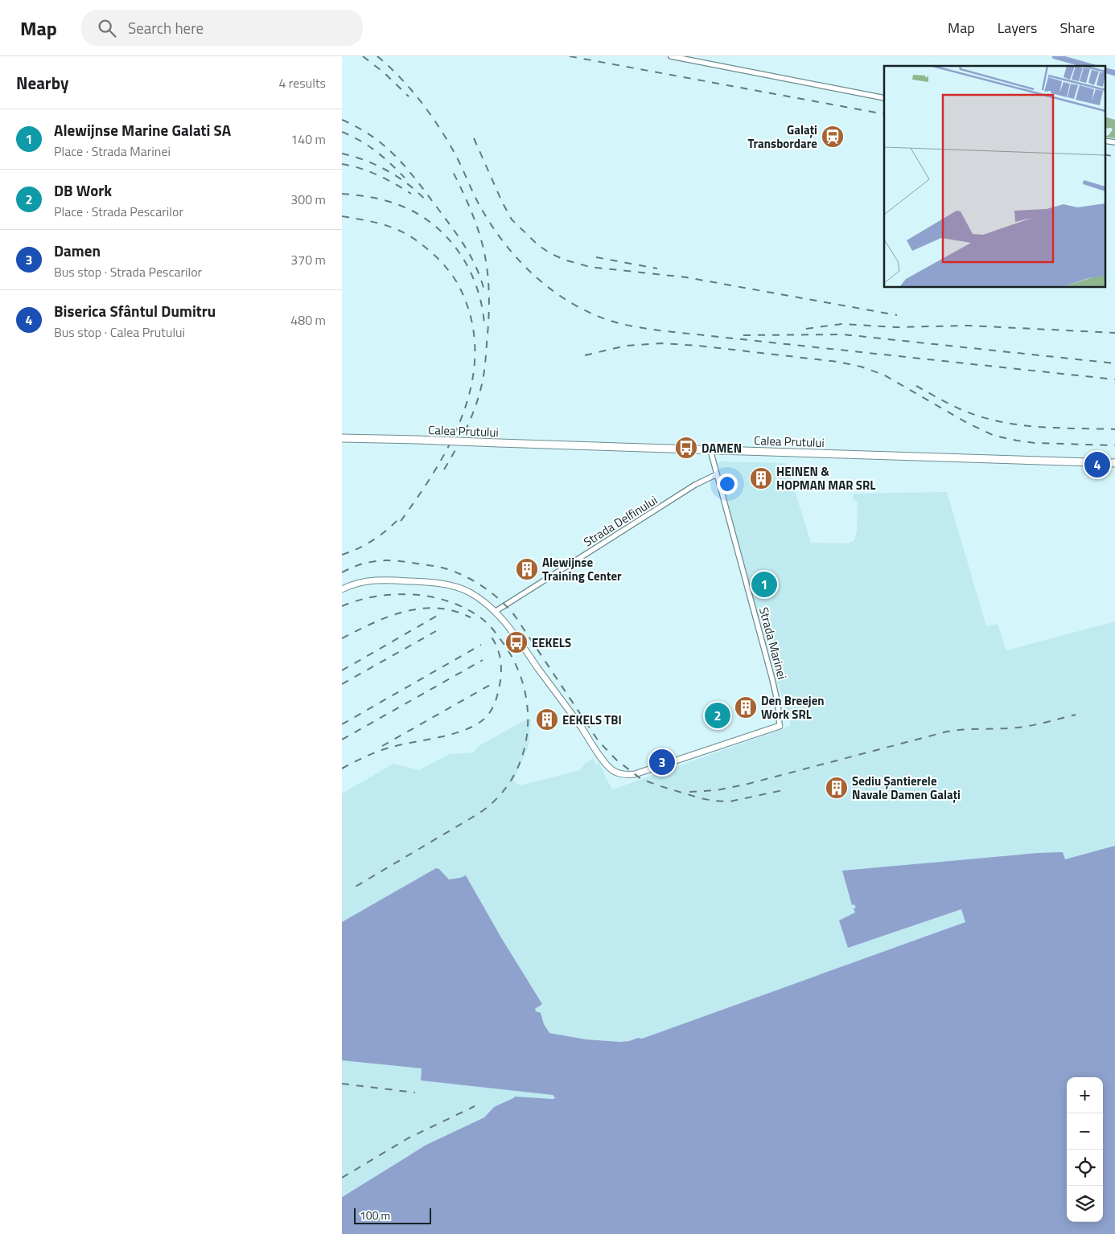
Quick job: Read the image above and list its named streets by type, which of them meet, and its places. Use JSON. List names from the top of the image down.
{
  "streets": {
    "highway": ["Calea Prutului"],
    "street": ["Strada Delfinului", "Strada Marinei"]
  },
  "crossings": [
    ["Calea Prutului", "Strada Marinei"],
    ["Strada Delfinului", "Strada Marinei"]
  ],
  "places": {
    "station": ["Galați Transbordare"],
    "bus stop": ["DAMEN", "EEKELS"],
    "building": [
      "HEINEN & HOPMAN MAR SRL",
      "Alewijnse Training Center",
      "Den Breejen Work SRL",
      "EEKELS TBI",
      "Sediu Șantierele Navale Damen Galați"
    ]
  },
  "scale_bar": "100 m",
  "page": {
    "header": "Map",
    "search": "Search here",
    "nav": ["Map", "Layers", "Share"],
    "heading": ["Nearby", "4 results"],
    "list": [
      {
        "mark": "1",
        "name": "Alewijnse Marine Galati SA",
        "note": "Place · Strada Marinei",
        "value": "140 m"
      },
      {
        "mark": "2",
        "name": "DB Work",
        "note": "Place · Strada Pescarilor",
        "value": "300 m"
      },
      {
        "mark": "3",
        "name": "Damen",
        "note": "Bus stop · Strada Pescarilor",
        "value": "370 m"
      },
      {
        "mark": "4",
        "name": "Biserica Sfântul Dumitru",
        "note": "Bus stop · Calea Prutului",
        "value": "480 m"
      }
    ],
    "pins": [
      "4",
      "1",
      "2",
      "3"
    ],
    "map_buttons": ["+", "−"],
    "scale": "100 m"
  }
}
